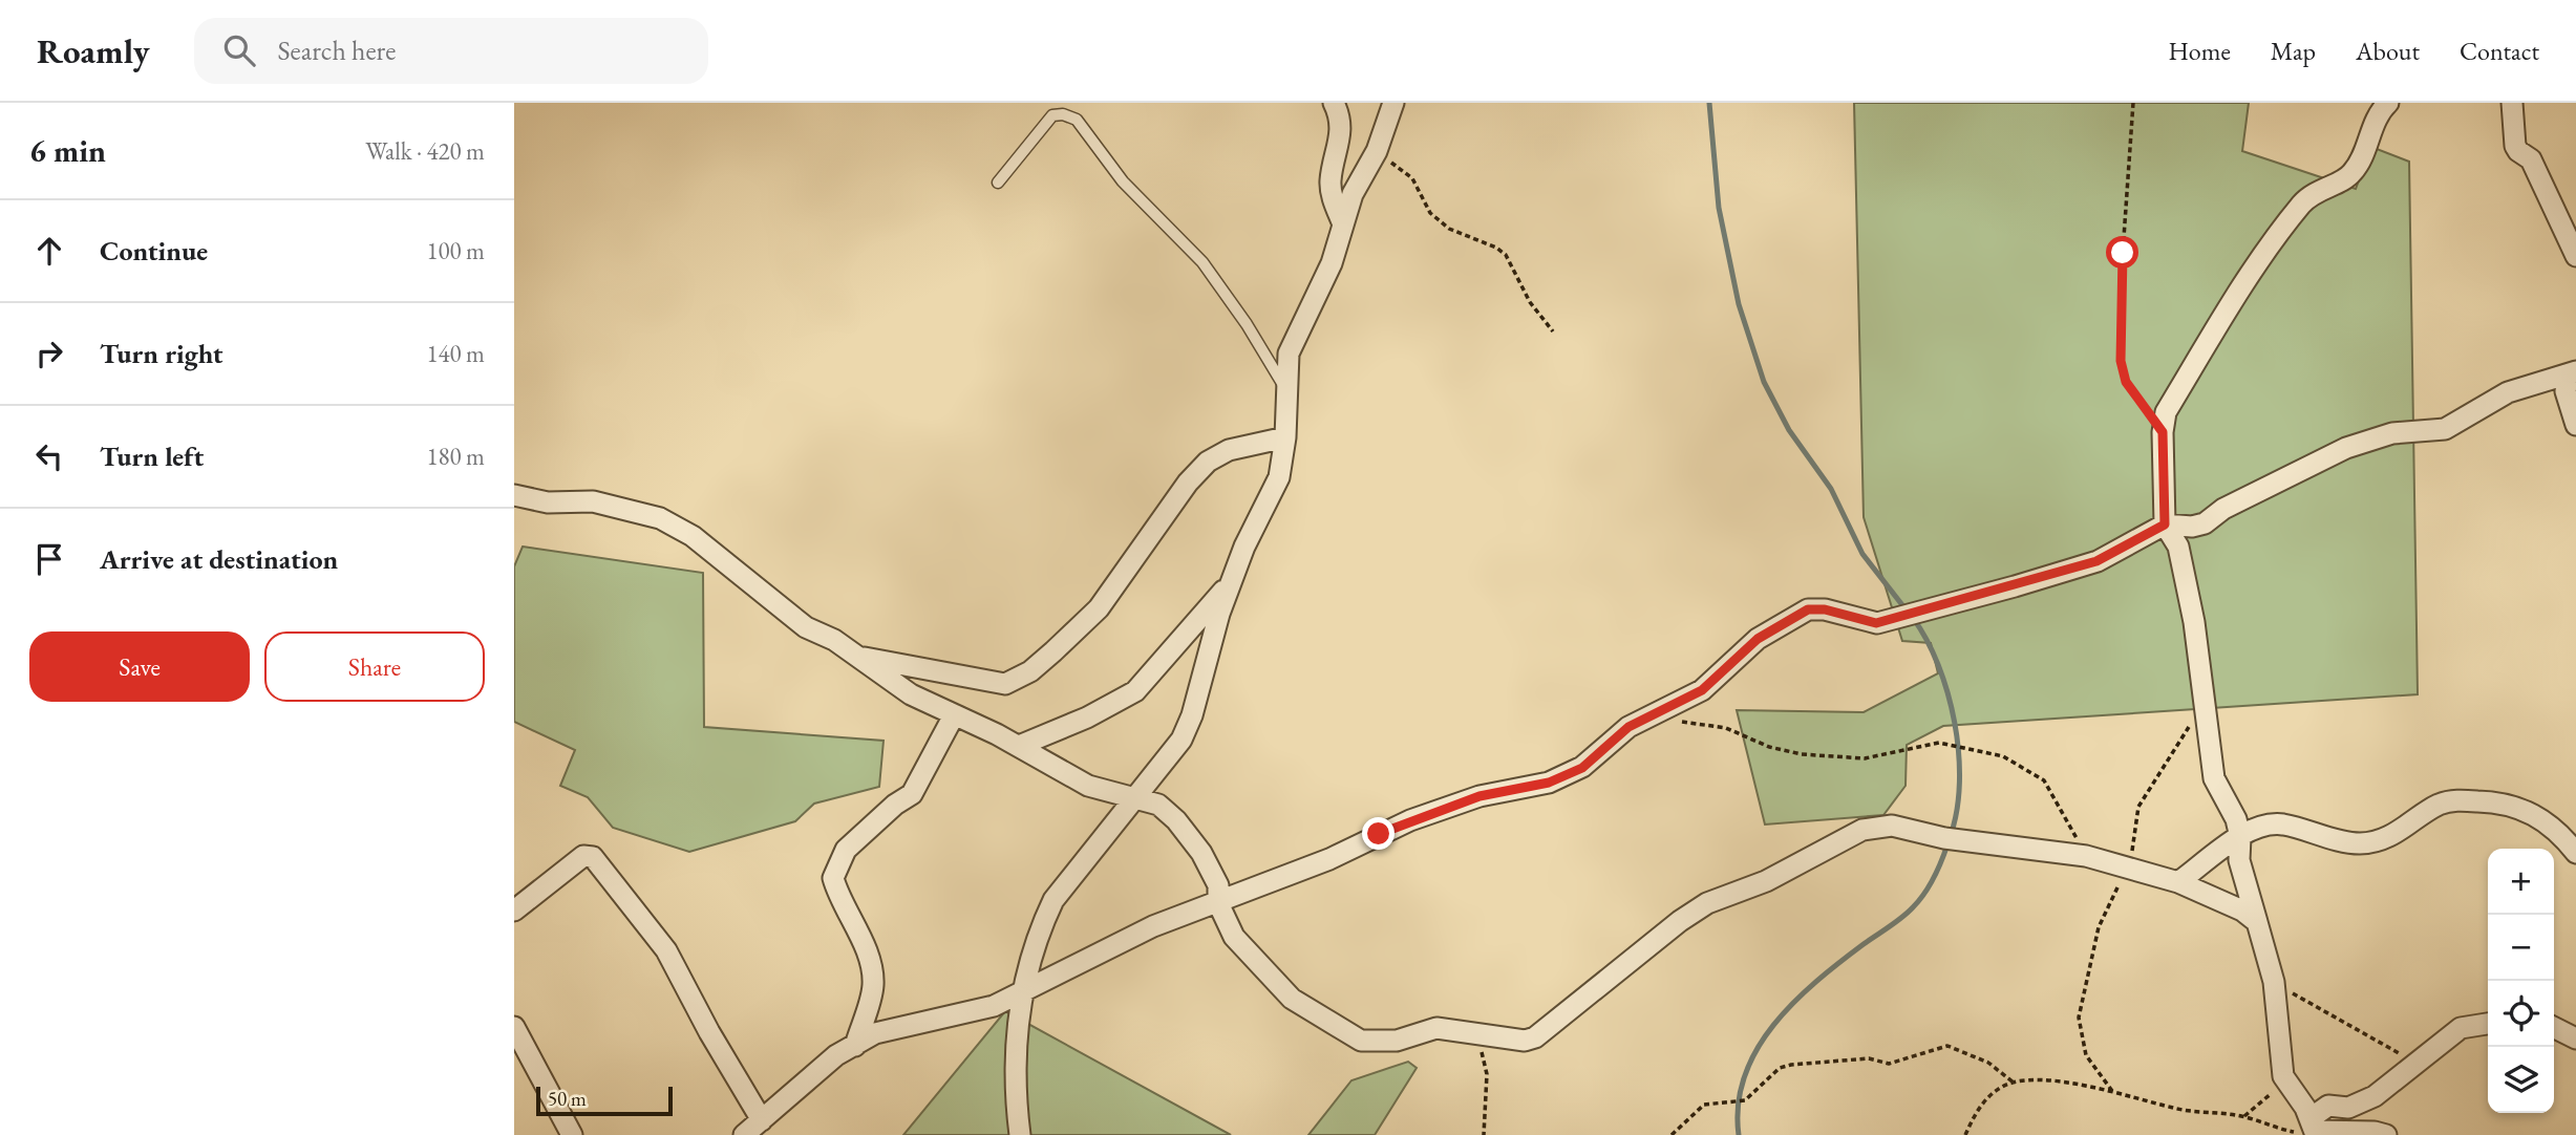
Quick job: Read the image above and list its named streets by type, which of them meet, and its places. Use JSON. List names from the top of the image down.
{
  "scale_bar": "50 m",
  "page": {
    "header": "Roamly",
    "search": "Search here",
    "nav": [
      "Home",
      "Map",
      "About",
      "Contact"
    ],
    "heading": ["6 min", "Walk · 420 m"],
    "list": [
      ["Continue", "100 m"],
      ["Turn right", "140 m"],
      ["Turn left", "180 m"],
      "Arrive at destination"
    ],
    "buttons": ["Save", "Share"],
    "map_buttons": ["+", "−"],
    "scale": "50 m"
  }
}
